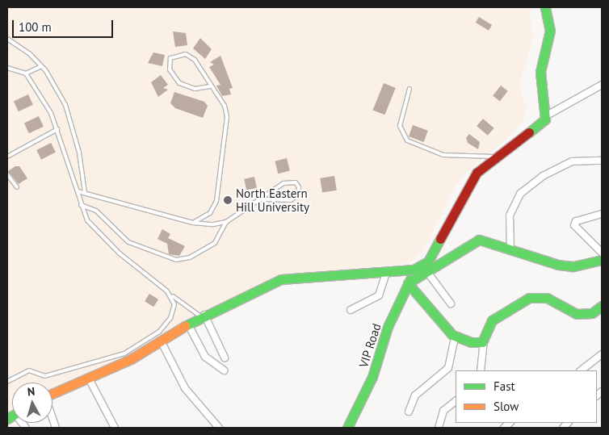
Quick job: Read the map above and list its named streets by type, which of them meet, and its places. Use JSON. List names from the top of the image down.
{
  "streets": {
    "street": ["VIP Road"]
  },
  "places": ["North Eastern Hill University"],
  "legend": ["Fast", "Slow"],
  "scale_bar": "100 m",
  "north": "top"
}
